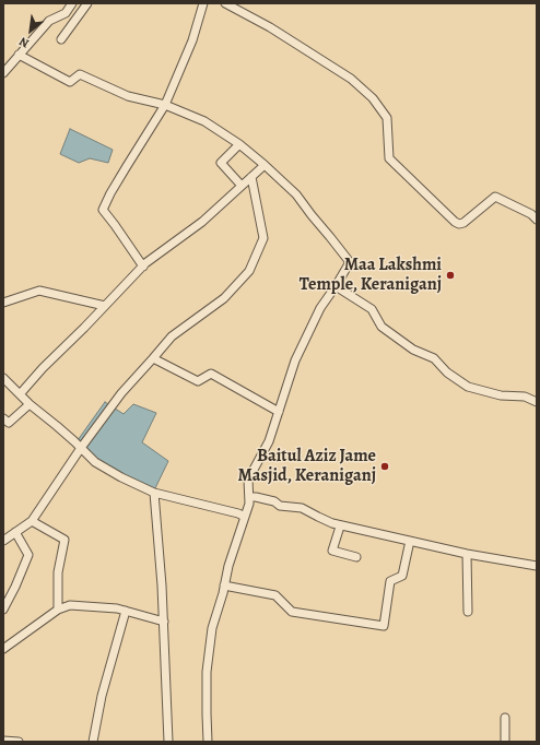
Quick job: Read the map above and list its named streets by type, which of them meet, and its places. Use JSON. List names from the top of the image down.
{
  "places": ["Maa Lakshmi Temple, Keraniganj", "Baitul Aziz Jame Masjid, Keraniganj"],
  "north": "bottom left"
}
